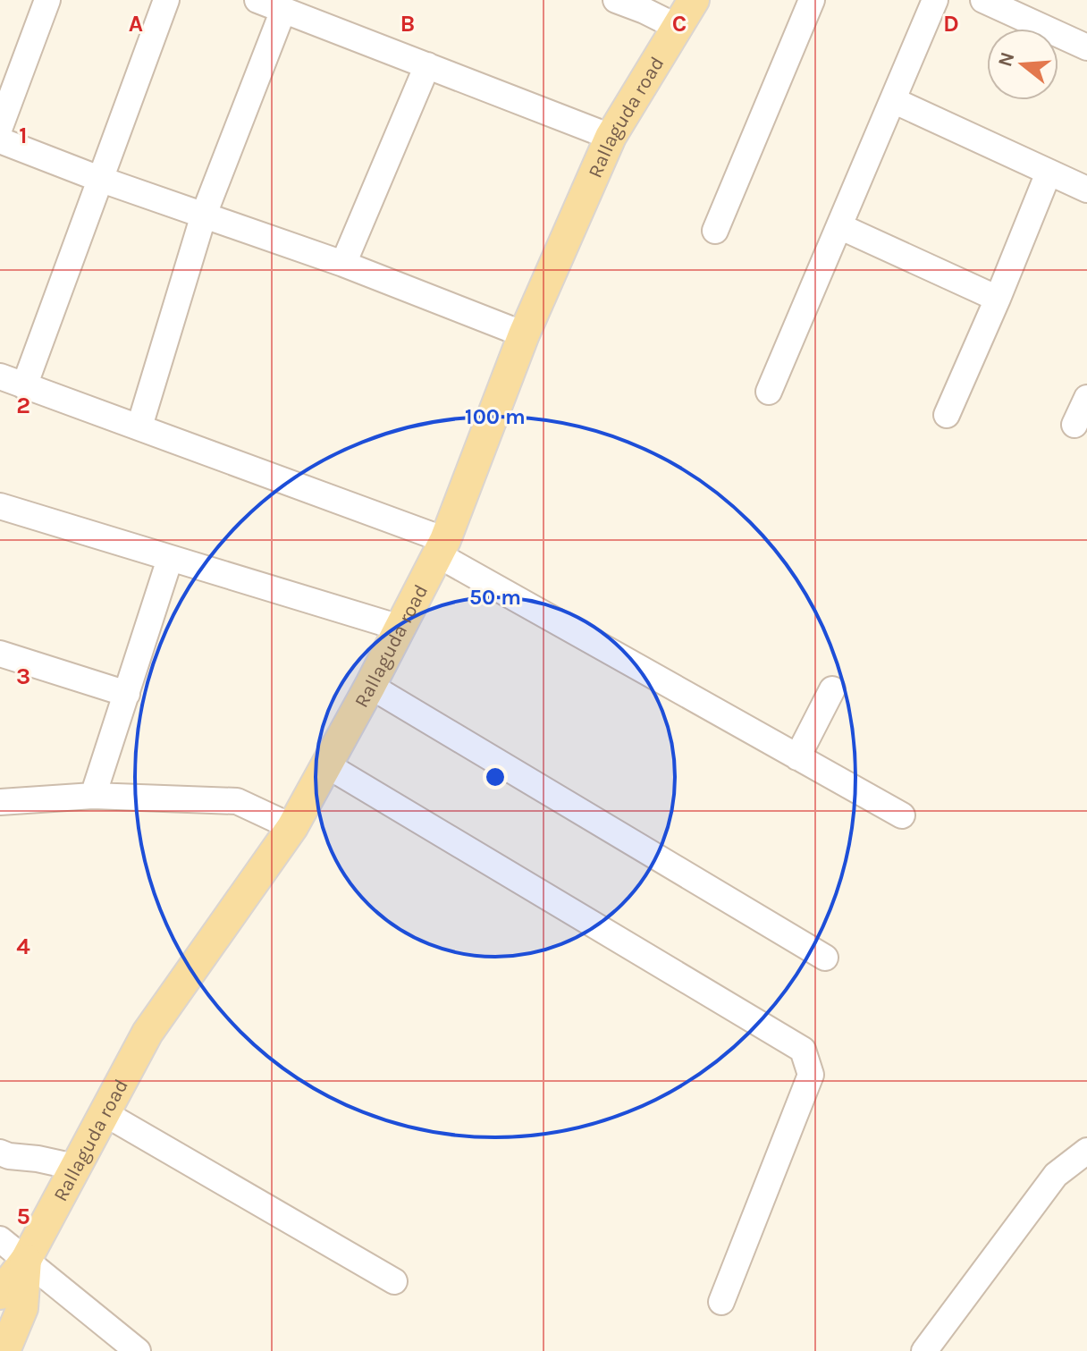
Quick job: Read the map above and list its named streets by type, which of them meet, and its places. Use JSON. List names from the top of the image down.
{
  "streets": {
    "main road": ["Rallaguda road"]
  },
  "north": "left",
  "grid": {
    "columns": [
      "A",
      "B",
      "C",
      "D"
    ],
    "rows": [
      "1",
      "2",
      "3",
      "4",
      "5"
    ]
  },
  "rings": ["100 m", "50 m"]
}
